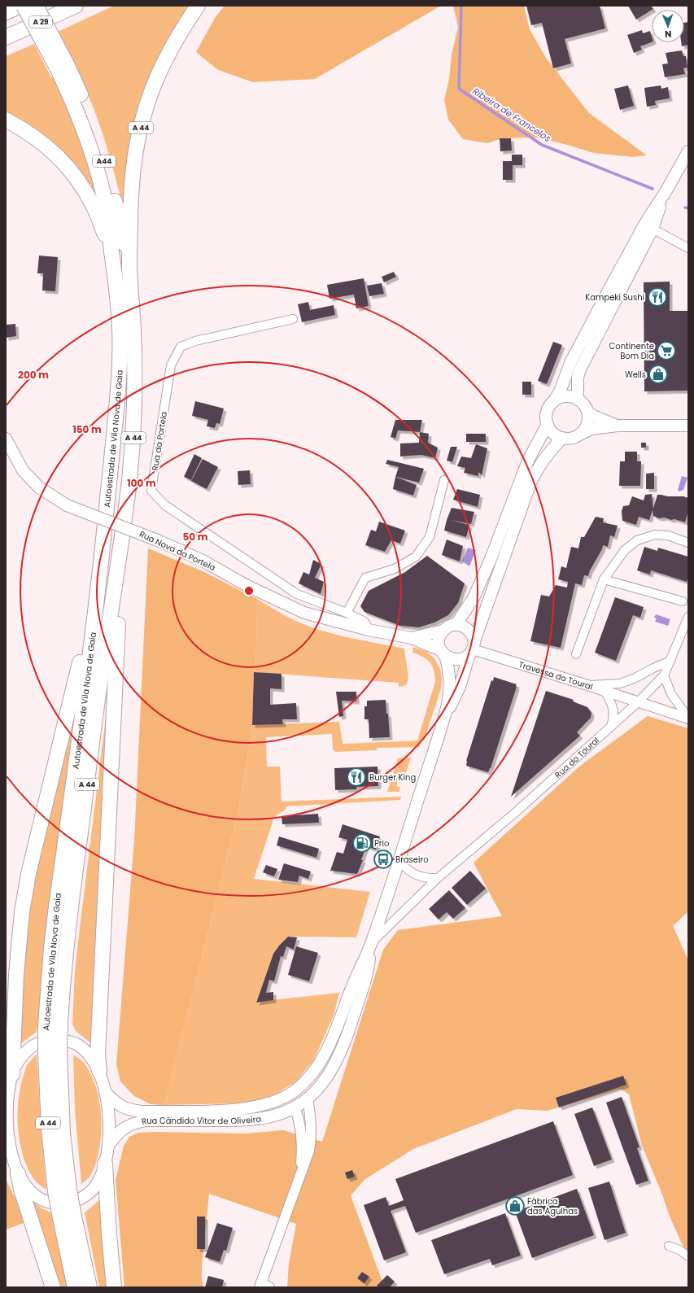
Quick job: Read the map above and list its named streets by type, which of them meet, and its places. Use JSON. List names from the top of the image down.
{
  "streets": {
    "highway": [
      "A 29",
      "A 44",
      "A44",
      "Autoestrada de Vila Nova de Gaia"
    ],
    "main road": ["Rua Nova da Portela", "Rua Cândido Vitor de Oliveira"],
    "street": ["Rua da Portela", "Travessa do Toural", "Rua do Toural"]
  },
  "crossings": [
    ["A 44", "A44"],
    ["A 44", "Autoestrada de Vila Nova de Gaia"],
    ["A44", "Autoestrada de Vila Nova de Gaia"],
    ["Rua da Portela", "Rua Nova da Portela"],
    ["Rua Nova da Portela", "Travessa do Toural"],
    ["Travessa do Toural", "Rua do Toural"]
  ],
  "water": ["Ribeira de Francelos"],
  "places": {
    "restaurant": ["Kampeki Sushi", "Burger King"],
    "supermarket": ["Continente Bom Dia"],
    "shop": ["Wells", "Fábrica das Agulhas"],
    "fuel station": ["Prio"],
    "bus stop": ["Braseiro"]
  },
  "north": "bottom",
  "rings": [
    "200 m",
    "150 m",
    "100 m",
    "50 m"
  ]
}
